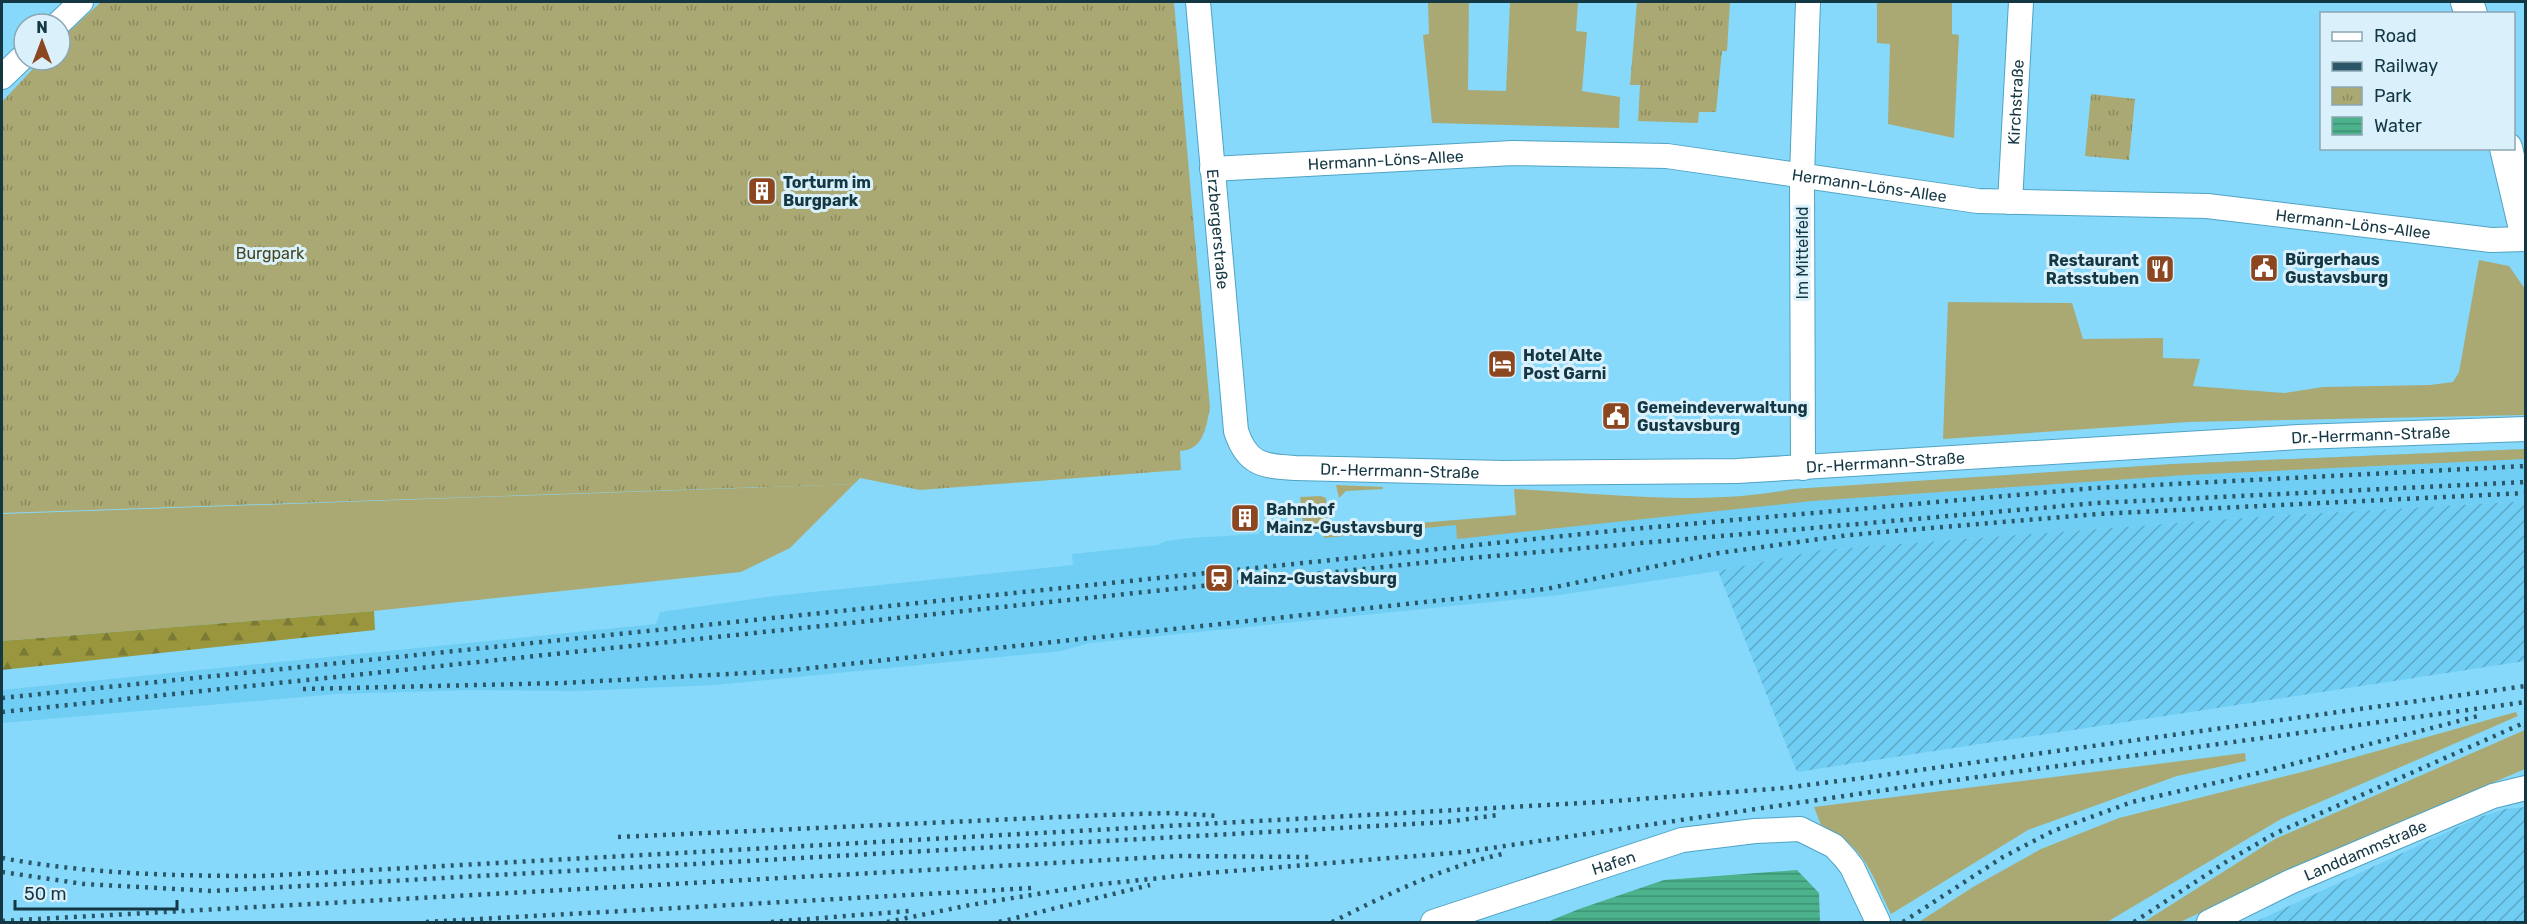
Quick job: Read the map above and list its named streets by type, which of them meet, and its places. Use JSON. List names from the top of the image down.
{
  "streets": {
    "street": [
      "Kirchstraße",
      "Hermann-Löns-Allee",
      "Erzbergerstraße",
      "Im Mittelfeld",
      "Dr.-Herrmann-Straße",
      "Landdammstraße",
      "Hafen"
    ]
  },
  "crossings": [
    ["Kirchstraße", "Hermann-Löns-Allee"],
    ["Hermann-Löns-Allee", "Erzbergerstraße"],
    ["Hermann-Löns-Allee", "Im Mittelfeld"],
    ["Erzbergerstraße", "Dr.-Herrmann-Straße"],
    ["Im Mittelfeld", "Dr.-Herrmann-Straße"]
  ],
  "parks": ["Burgpark"],
  "places": {
    "building": ["Torturm im Burgpark", "Bahnhof Mainz-Gustavsburg"],
    "public building": ["Bürgerhaus Gustavsburg", "Gemeindeverwaltung Gustavsburg"],
    "restaurant": ["Restaurant Ratsstuben"],
    "hotel": ["Hotel Alte Post Garni"],
    "station": ["Mainz-Gustavsburg"]
  },
  "legend": [
    "Road",
    "Railway",
    "Park",
    "Water"
  ],
  "scale_bar": "50 m",
  "north": "top"
}
